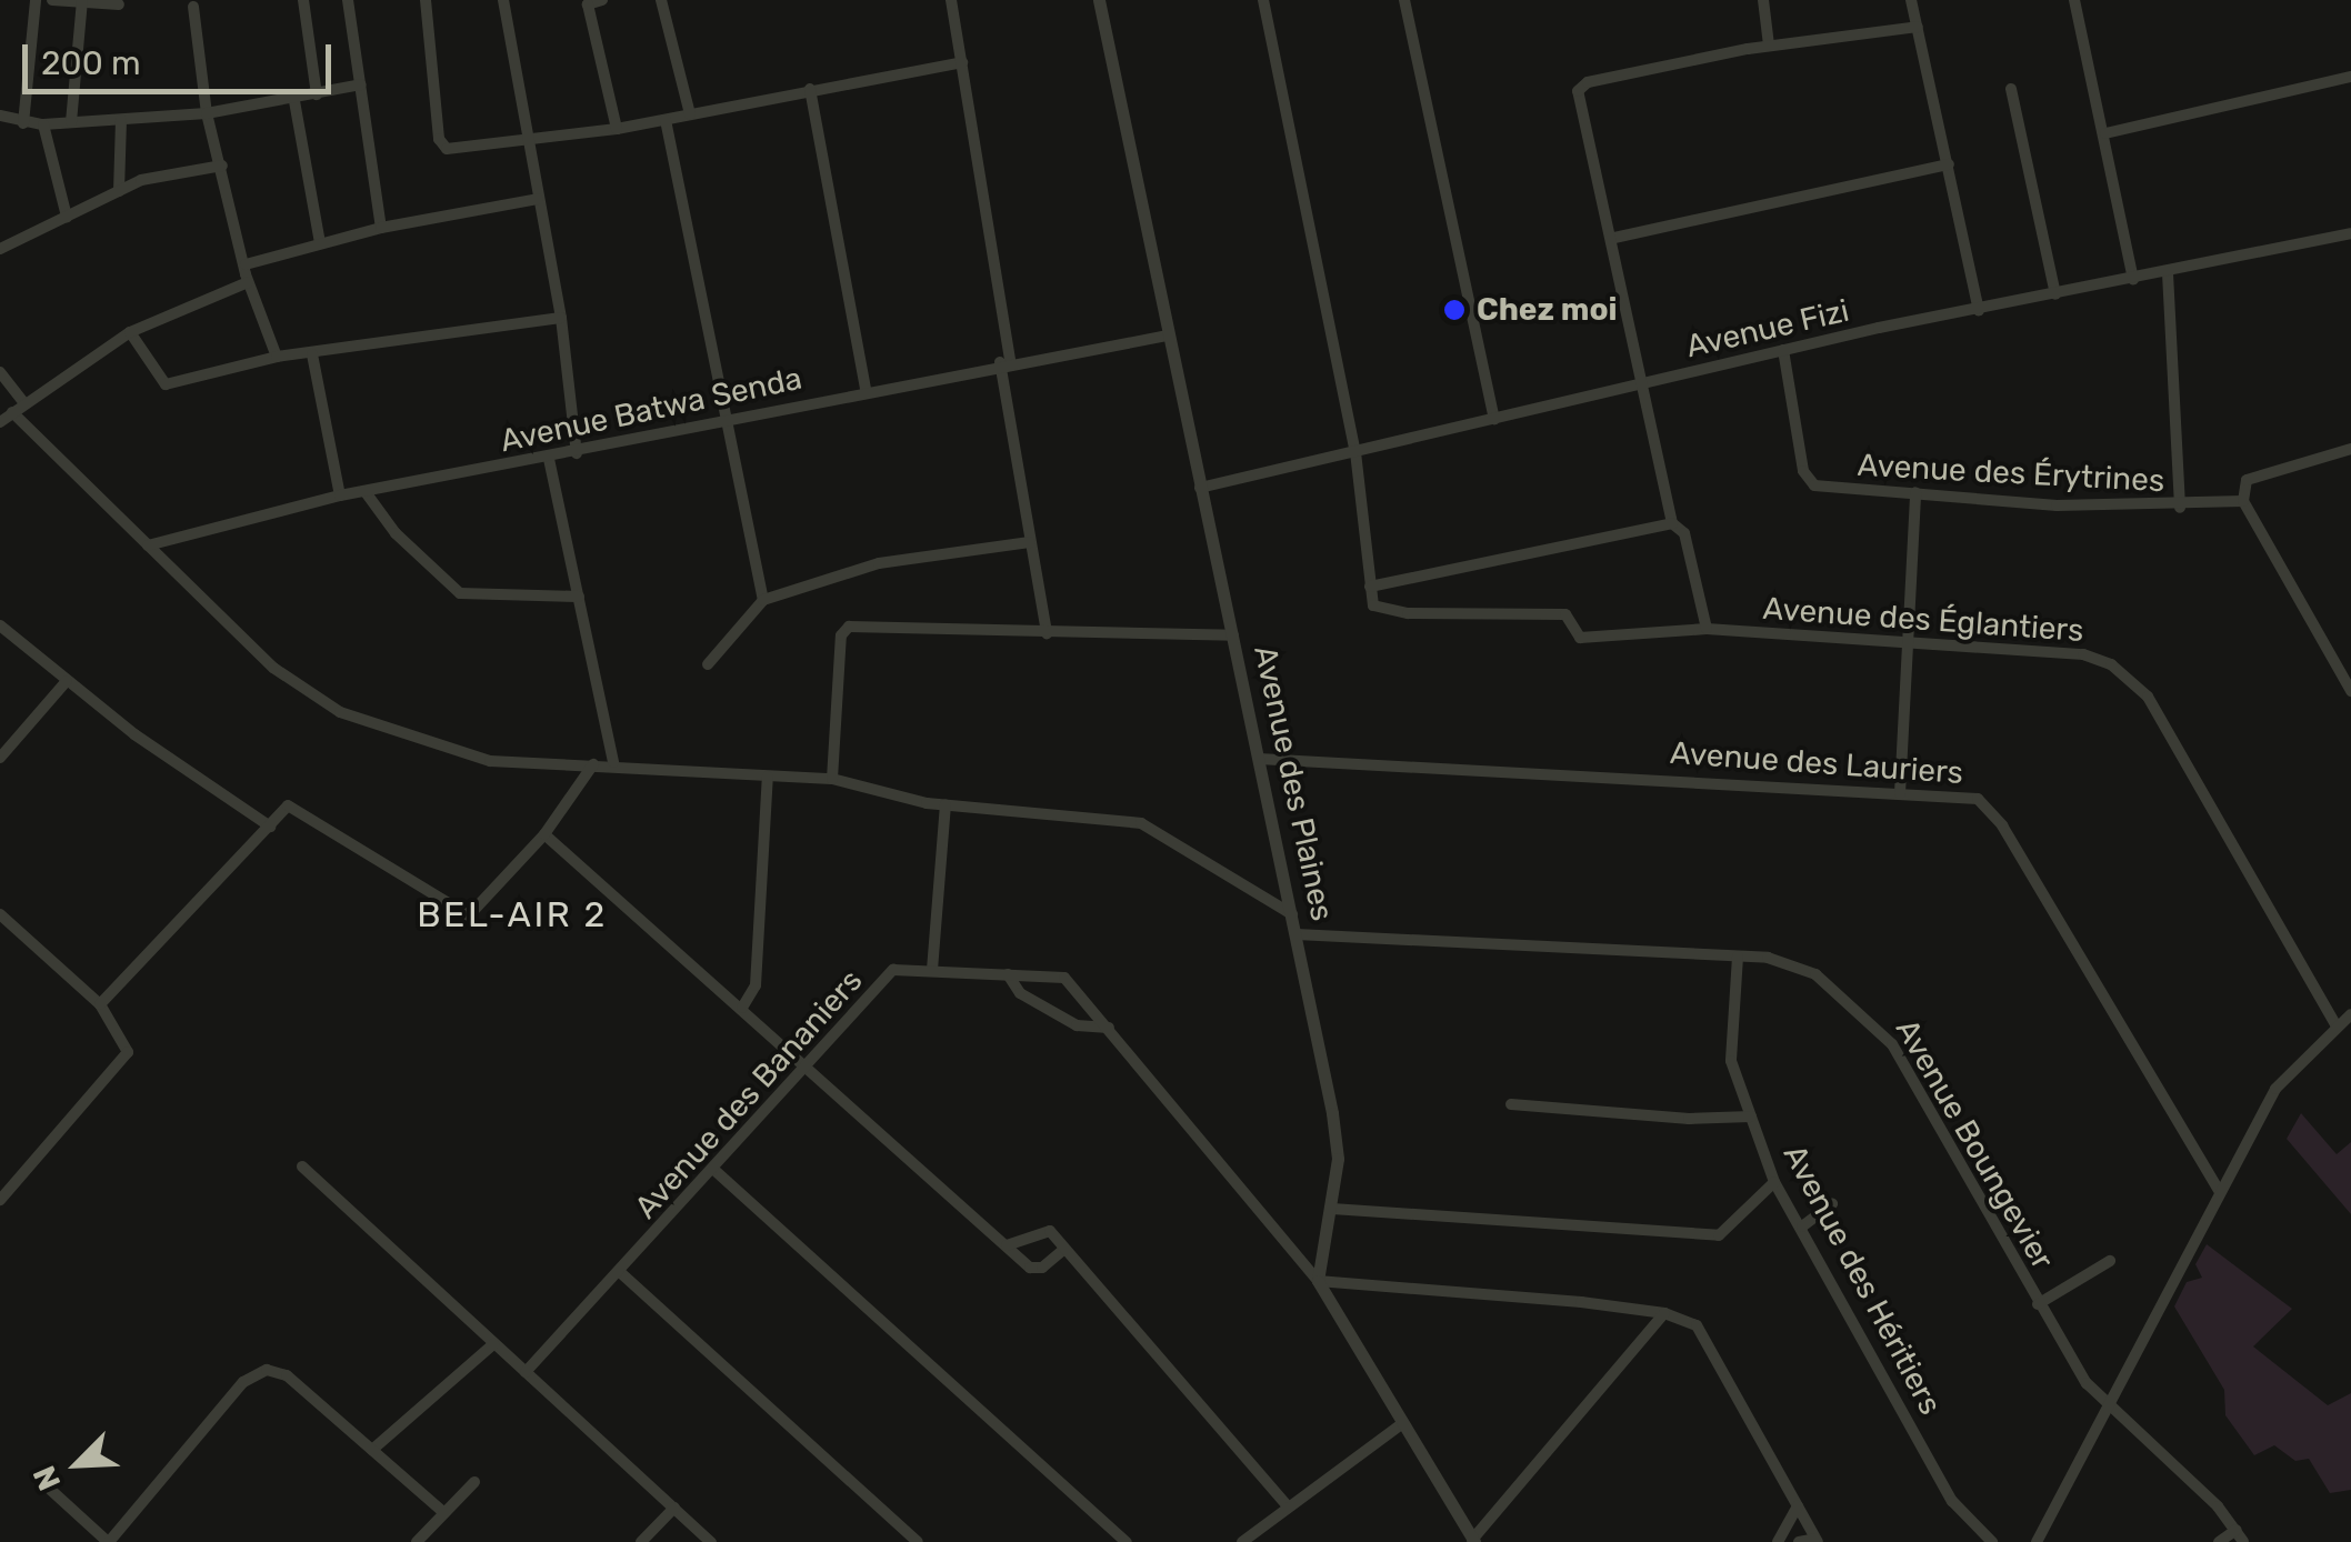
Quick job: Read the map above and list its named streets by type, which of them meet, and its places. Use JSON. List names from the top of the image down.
{
  "streets": {
    "street": [
      "Avenue Fizi",
      "Avenue Batwa Senda",
      "Avenue des Érytrines",
      "Avenue des Églantiers",
      "Avenue des Lauriers",
      "Avenue des Plaines",
      "Avenue des Bananiers",
      "Avenue Boungevier",
      "Avenue des Héritiers"
    ]
  },
  "crossings": [
    ["Avenue Fizi", "Avenue des Érytrines"],
    ["Avenue Fizi", "Avenue des Plaines"],
    ["Avenue Batwa Senda", "Avenue des Plaines"],
    ["Avenue des Lauriers", "Avenue des Plaines"],
    ["Avenue des Plaines", "Avenue des Bananiers"],
    ["Avenue des Plaines", "Avenue Boungevier"],
    ["Avenue Boungevier", "Avenue des Héritiers"]
  ],
  "districts": ["BEL-AIR 2"],
  "places": ["Chez moi"],
  "scale_bar": "200 m",
  "north": "bottom left"
}
